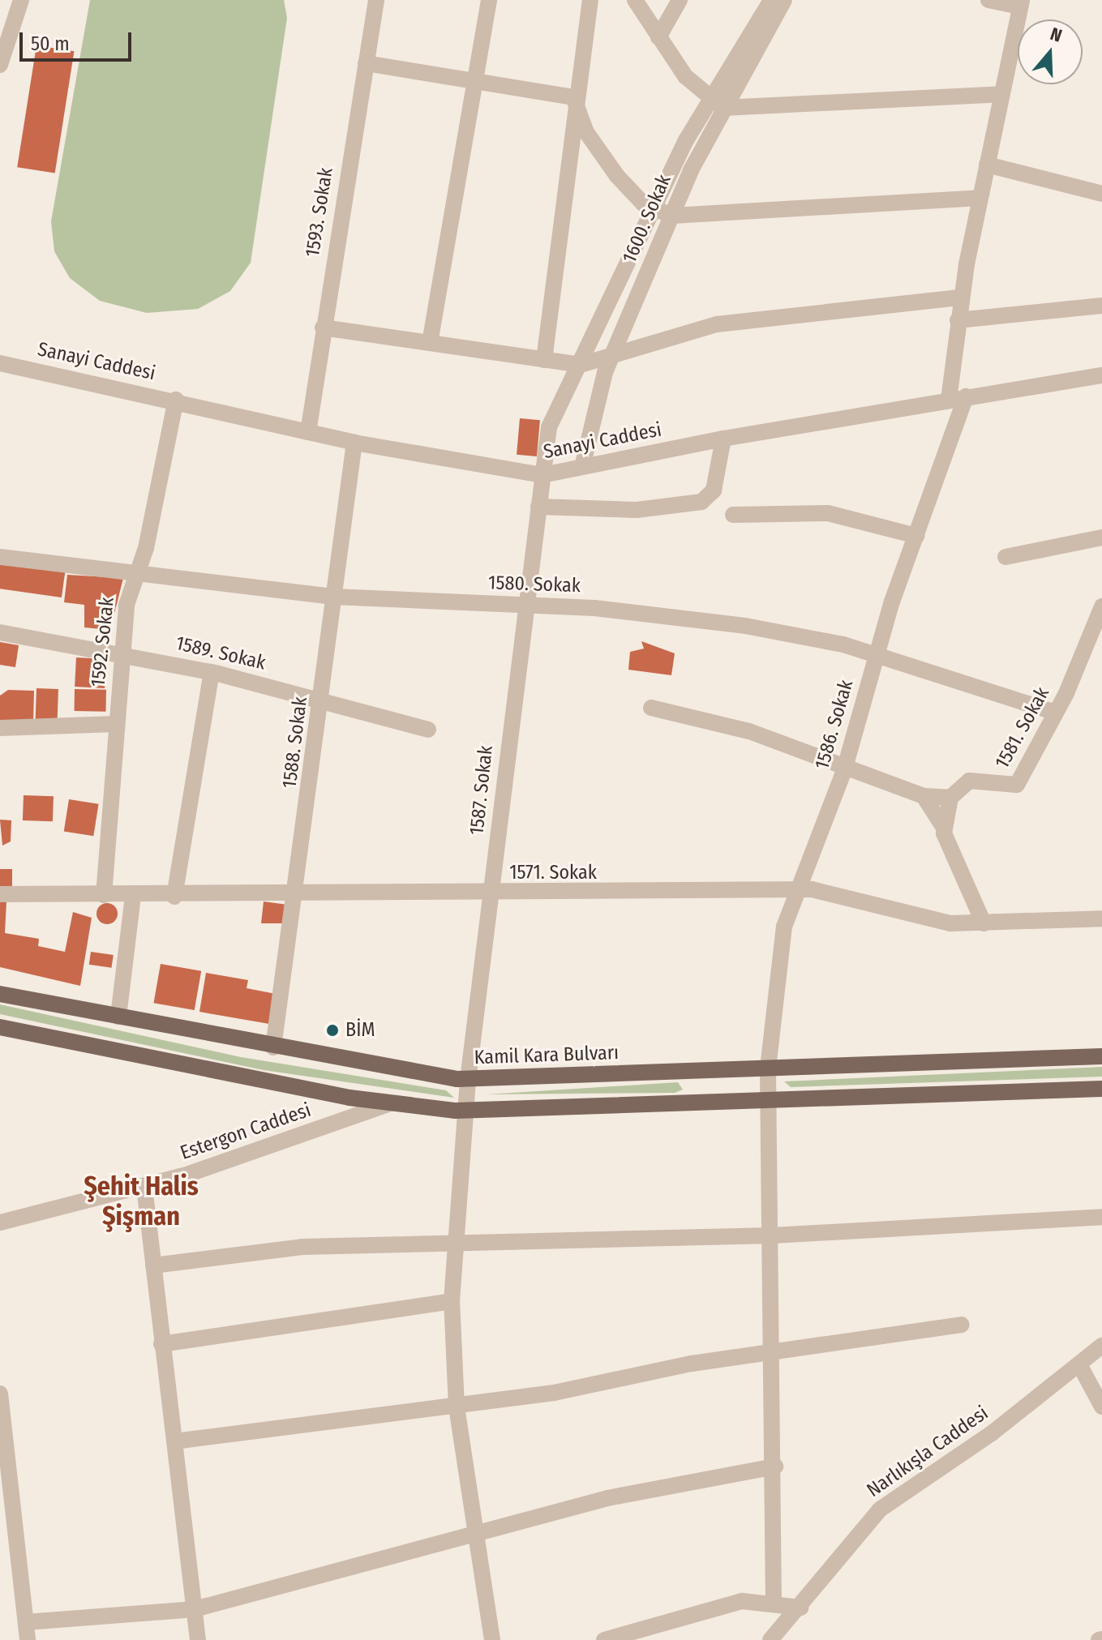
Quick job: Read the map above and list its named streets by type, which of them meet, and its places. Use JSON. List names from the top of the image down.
{
  "streets": {
    "main road": ["Kamil Kara Bulvarı"],
    "street": [
      "1593. Sokak",
      "1600. Sokak",
      "Sanayi Caddesi",
      "1580. Sokak",
      "1592. Sokak",
      "1589. Sokak",
      "1586. Sokak",
      "1581. Sokak",
      "1588. Sokak",
      "1587. Sokak",
      "1571. Sokak",
      "Estergon Caddesi",
      "Narlıkışla Caddesi"
    ]
  },
  "crossings": [
    ["1593. Sokak", "Sanayi Caddesi"],
    ["1600. Sokak", "Sanayi Caddesi"],
    ["Sanayi Caddesi", "1592. Sokak"],
    ["Sanayi Caddesi", "1586. Sokak"],
    ["Sanayi Caddesi", "1588. Sokak"],
    ["Sanayi Caddesi", "1587. Sokak"],
    ["1580. Sokak", "1592. Sokak"],
    ["1580. Sokak", "1586. Sokak"],
    ["1580. Sokak", "1581. Sokak"],
    ["1580. Sokak", "1588. Sokak"],
    ["1580. Sokak", "1587. Sokak"],
    ["1592. Sokak", "1589. Sokak"],
    ["1592. Sokak", "1571. Sokak"],
    ["1589. Sokak", "1588. Sokak"],
    ["1586. Sokak", "1571. Sokak"],
    ["1586. Sokak", "Kamil Kara Bulvarı"],
    ["1588. Sokak", "1571. Sokak"],
    ["1588. Sokak", "Kamil Kara Bulvarı"],
    ["1587. Sokak", "1571. Sokak"],
    ["1587. Sokak", "Kamil Kara Bulvarı"]
  ],
  "districts": ["Şehit Halis Şişman"],
  "places": ["BİM"],
  "scale_bar": "50 m",
  "north": "top"
}
